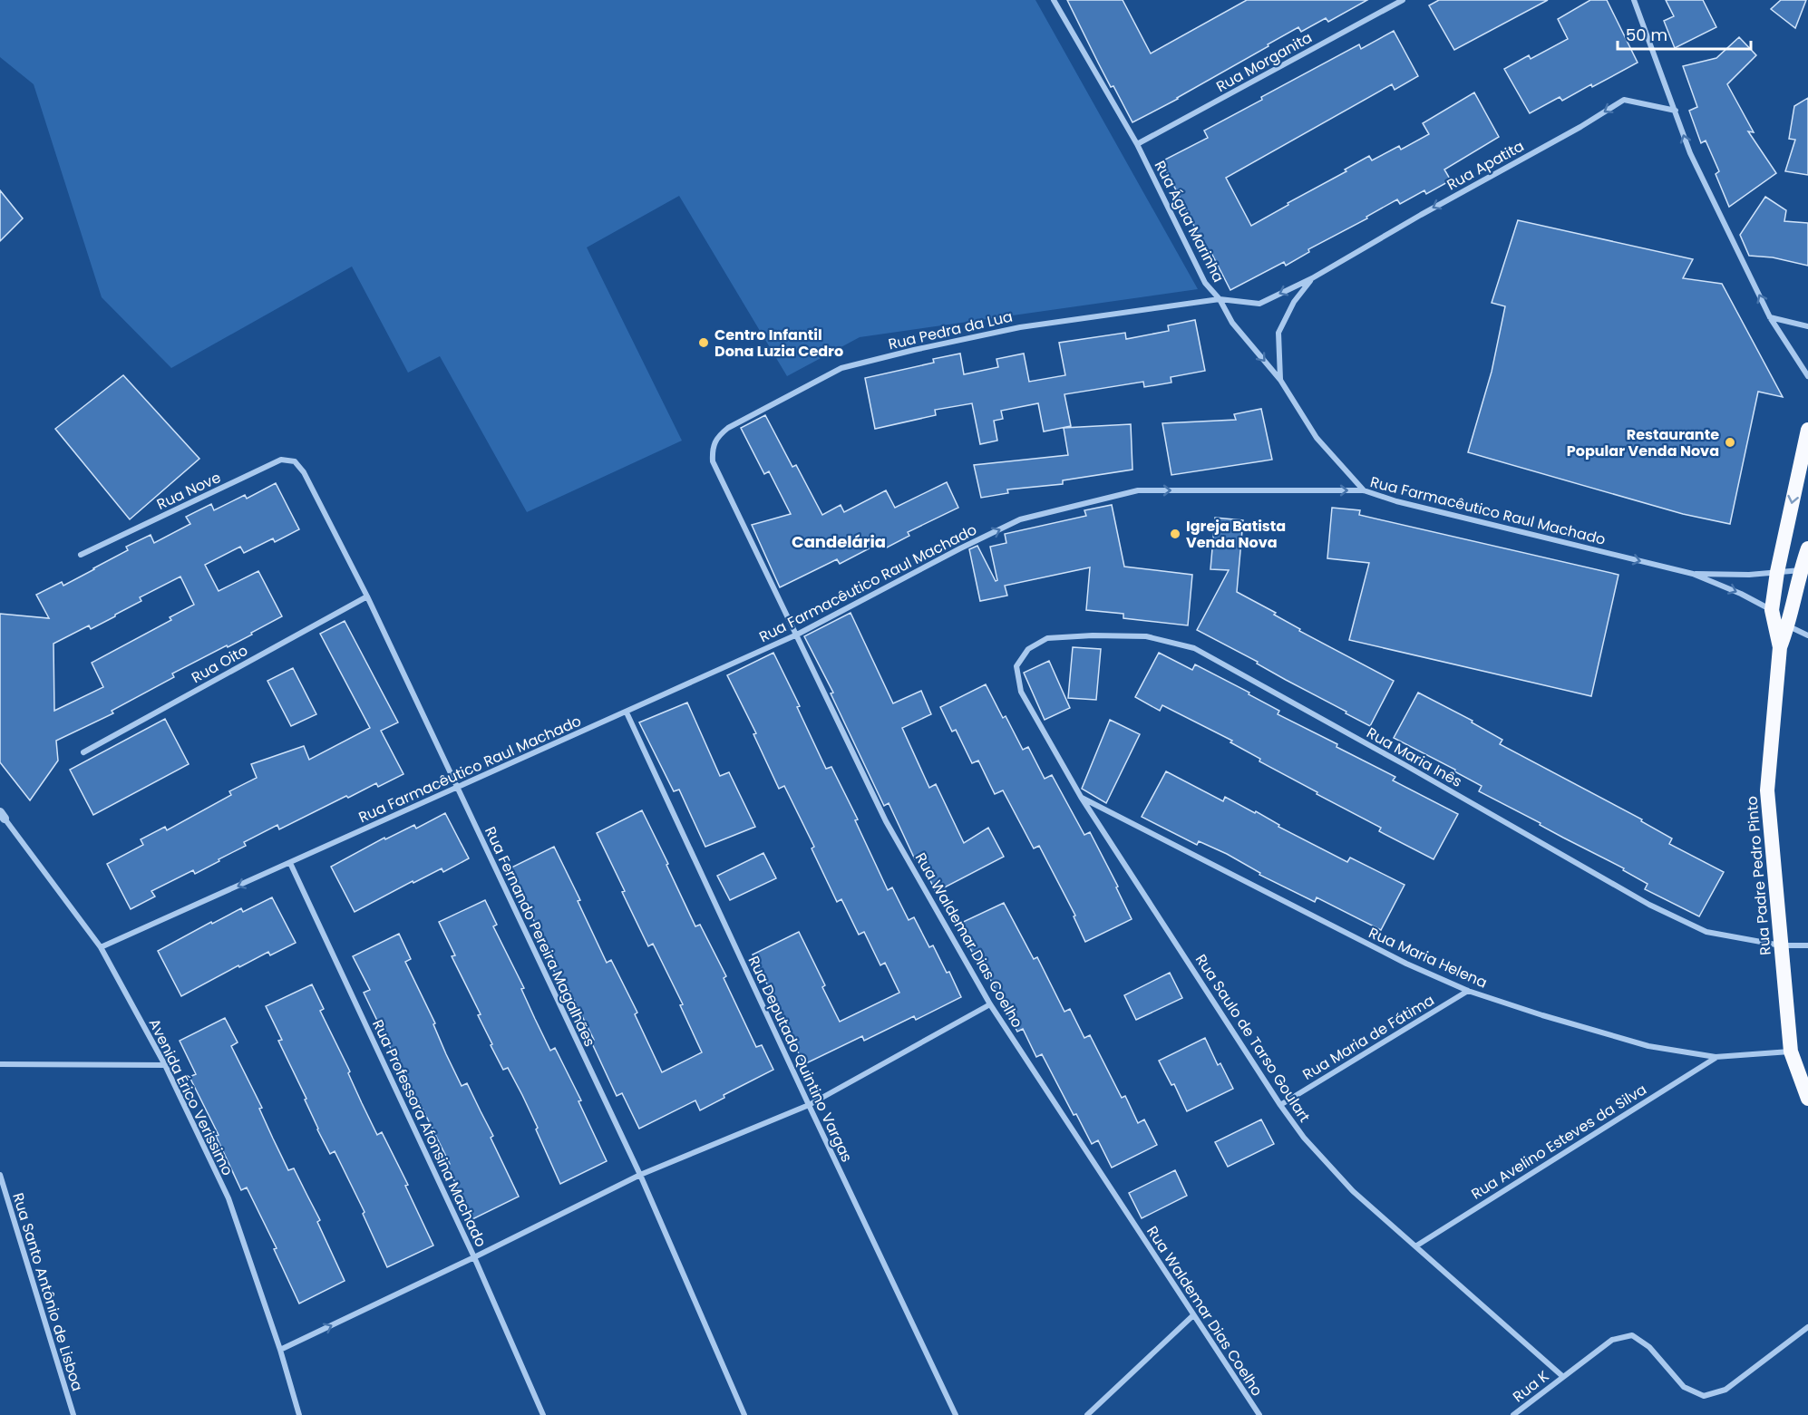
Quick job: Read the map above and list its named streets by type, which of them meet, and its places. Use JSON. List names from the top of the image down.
{
  "streets": {
    "highway": ["Rua Padre Pedro Pinto"],
    "street": [
      "Rua Morganita",
      "Rua Apatita",
      "Rua Água Marinha",
      "Rua Pedra da Lua",
      "Rua Nove",
      "Rua Farmacêutico Raul Machado",
      "Rua Oito",
      "Rua Maria Inês",
      "Rua Fernando Pereira Magalhães",
      "Rua Waldemar Dias Coelho",
      "Rua Maria Helena",
      "Rua Maria de Fátima",
      "Rua Saulo de Tarso Goulart",
      "Rua Deputado Quintino Vargas",
      "Avenida Érico Verissimo",
      "Rua Professora Afonsina Machado",
      "Rua Avelino Esteves da Silva",
      "Rua Santo Antônio de Lisboa",
      "Rua K"
    ]
  },
  "crossings": [
    ["Rua Morganita", "Rua Água Marinha"],
    ["Rua Apatita", "Rua Água Marinha"],
    ["Rua Apatita", "Rua Pedra da Lua"],
    ["Rua Água Marinha", "Rua Pedra da Lua"],
    ["Rua Água Marinha", "Rua Farmacêutico Raul Machado"],
    ["Rua Pedra da Lua", "Rua Waldemar Dias Coelho"],
    ["Rua Nove", "Rua Fernando Pereira Magalhães"],
    ["Rua Farmacêutico Raul Machado", "Rua Padre Pedro Pinto"],
    ["Rua Farmacêutico Raul Machado", "Rua Fernando Pereira Magalhães"],
    ["Rua Farmacêutico Raul Machado", "Rua Waldemar Dias Coelho"],
    ["Rua Farmacêutico Raul Machado", "Rua Deputado Quintino Vargas"],
    ["Rua Farmacêutico Raul Machado", "Avenida Érico Verissimo"],
    ["Rua Farmacêutico Raul Machado", "Rua Professora Afonsina Machado"],
    ["Rua Oito", "Rua Fernando Pereira Magalhães"],
    ["Rua Maria Inês", "Rua Padre Pedro Pinto"],
    ["Rua Maria Inês", "Rua Saulo de Tarso Goulart"],
    ["Rua Padre Pedro Pinto", "Rua Maria Helena"],
    ["Rua Maria Helena", "Rua Maria de Fátima"],
    ["Rua Maria Helena", "Rua Saulo de Tarso Goulart"],
    ["Rua Maria Helena", "Rua Avelino Esteves da Silva"],
    ["Rua Maria de Fátima", "Rua Saulo de Tarso Goulart"],
    ["Rua Saulo de Tarso Goulart", "Rua Avelino Esteves da Silva"],
    ["Rua Saulo de Tarso Goulart", "Rua K"]
  ],
  "one_way": ["Rua Apatita"],
  "districts": ["Candelária"],
  "places": ["Centro Infantil Dona Luzia Cedro", "Restaurante Popular Venda Nova", "Igreja Batista Venda Nova"],
  "scale_bar": "50 m"
}
